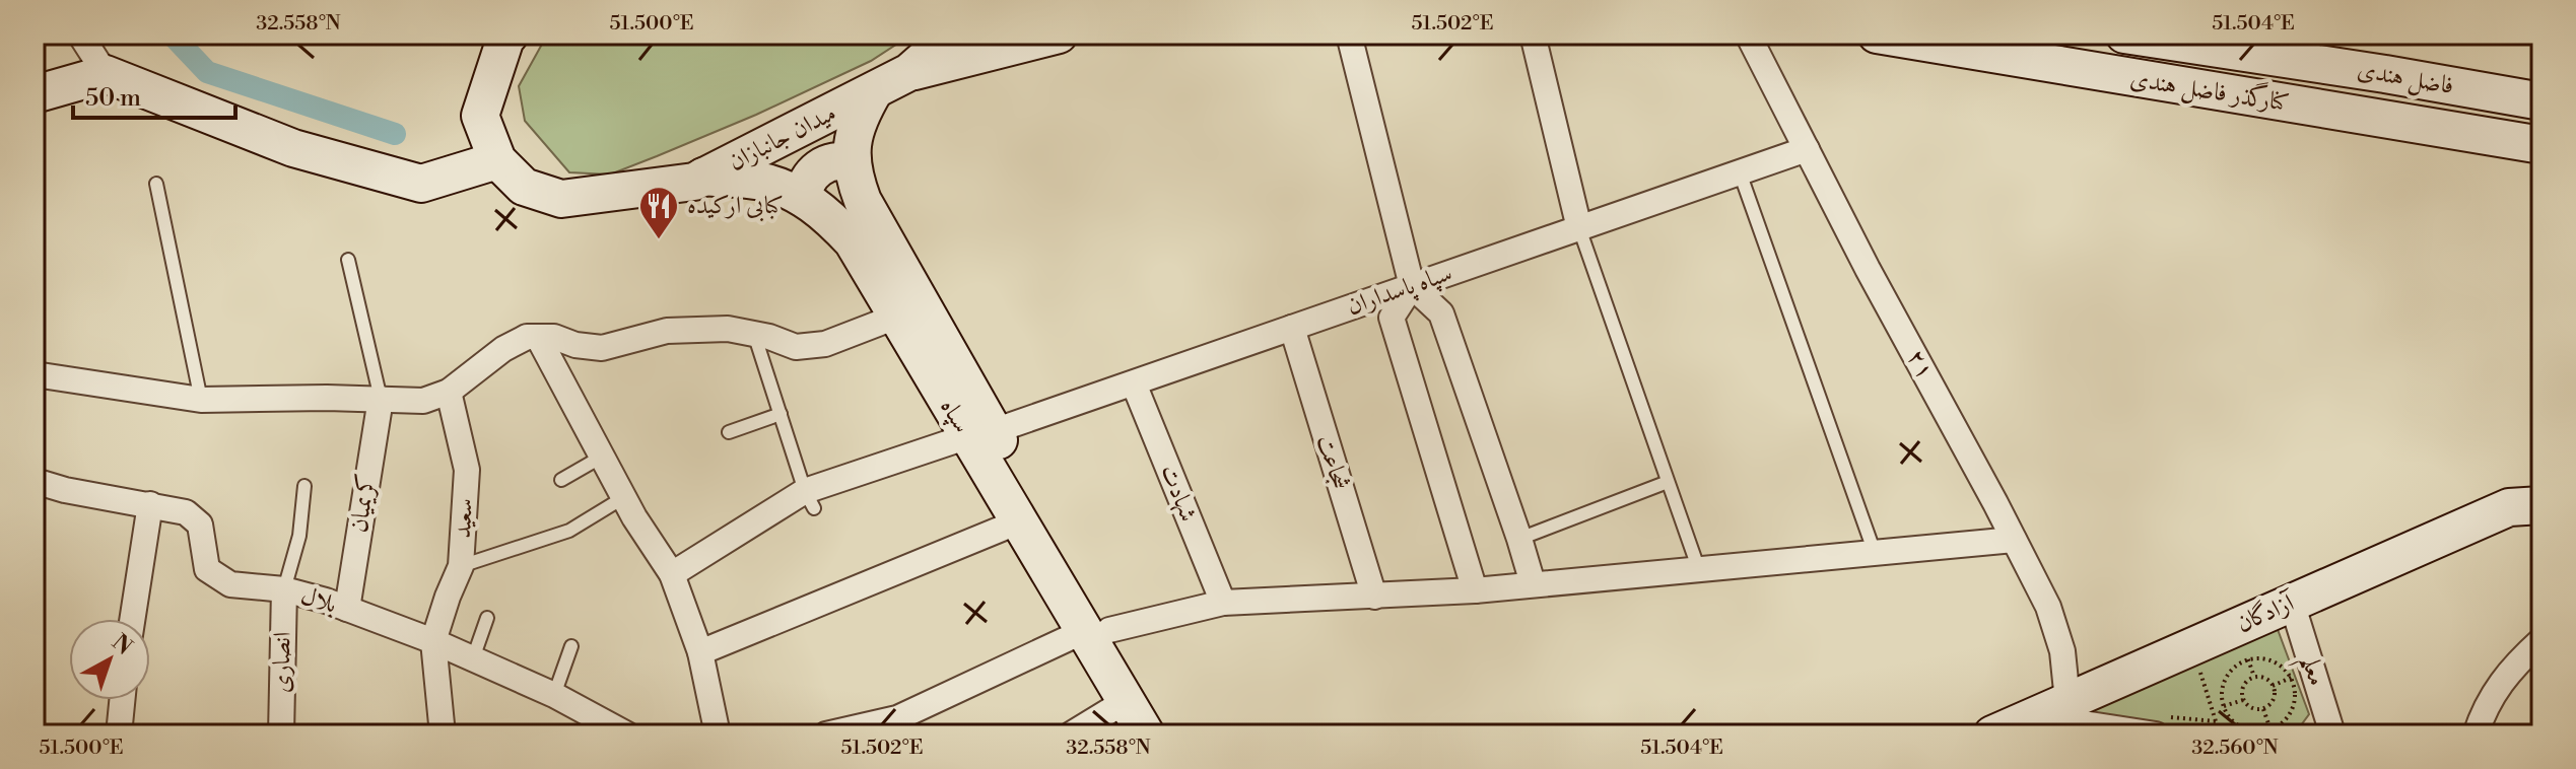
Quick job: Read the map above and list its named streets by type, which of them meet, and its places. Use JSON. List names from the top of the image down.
{
  "streets": {
    "main road": [
      "فاضل هندی",
      "کنارگذر فاضل هندی",
      "میدان جانبازان",
      "سپاه",
      "آزادگان"
    ],
    "street": [
      "سپاه پاسداران",
      "۲۱",
      "شجاعت",
      "شهادت",
      "کریمیان",
      "سعید",
      "بلال",
      "انصاری",
      "معلم"
    ]
  },
  "crossings": [
    ["میدان جانبازان", "سپاه"],
    ["سپاه پاسداران", "۲۱"],
    ["سپاه پاسداران", "سپاه"],
    ["سپاه پاسداران", "شجاعت"],
    ["سپاه پاسداران", "شهادت"],
    ["۲۱", "آزادگان"],
    ["کریمیان", "بلال"],
    ["سعید", "بلال"],
    ["بلال", "انصاری"],
    ["آزادگان", "معلم"]
  ],
  "places": {
    "restaurant": ["کبابی ارکیده"]
  },
  "scale_bar": "50 m",
  "north": "top right",
  "coordinates": [
    "32.558°N",
    "51.500°E",
    "51.502°E",
    "51.504°E",
    "32.560°N"
  ]
}
